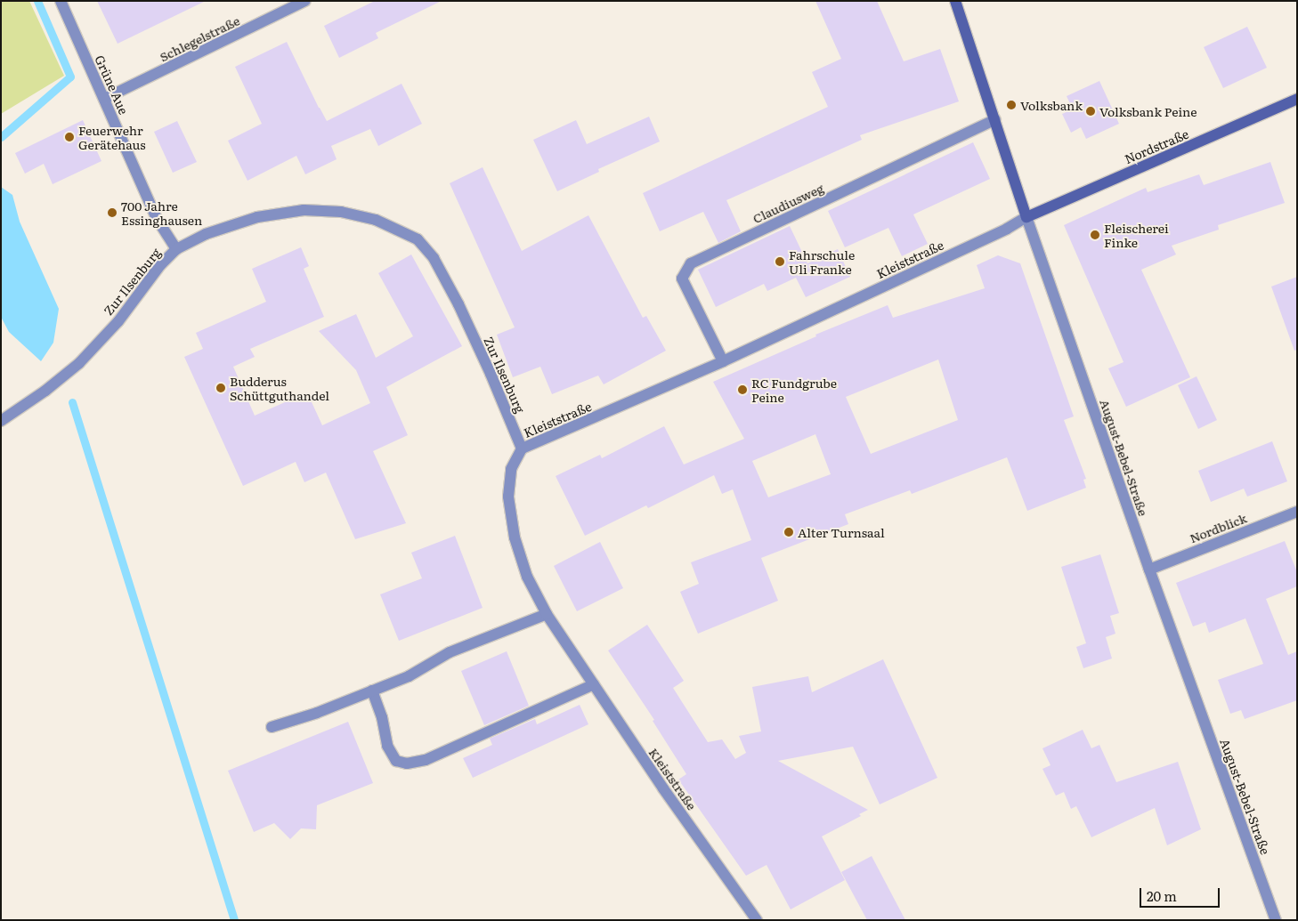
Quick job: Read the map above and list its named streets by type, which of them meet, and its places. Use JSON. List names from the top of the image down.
{
  "streets": {
    "street": [
      "Schlegelstraße",
      "Grüne Aue",
      "Nordstraße",
      "Claudiusweg",
      "Kleiststraße",
      "Zur Ilsenburg",
      "August-Bebel-Straße",
      "Nordblick"
    ]
  },
  "crossings": [
    ["Schlegelstraße", "Grüne Aue"],
    ["Grüne Aue", "Zur Ilsenburg"],
    ["Nordstraße", "Kleiststraße"],
    ["Nordstraße", "August-Bebel-Straße"],
    ["Claudiusweg", "Kleiststraße"],
    ["Claudiusweg", "August-Bebel-Straße"],
    ["Kleiststraße", "Zur Ilsenburg"],
    ["Kleiststraße", "August-Bebel-Straße"],
    ["August-Bebel-Straße", "Nordblick"]
  ],
  "places": [
    "Volksbank",
    "Volksbank Peine",
    "Feuerwehr Gerätehaus",
    "700 Jahre Essinghausen",
    "Fleischerei Finke",
    "Fahrschule Uli Franke",
    "Budderus Schüttguthandel",
    "RC Fundgrube Peine",
    "Alter Turnsaal"
  ],
  "scale_bar": "20 m"
}
